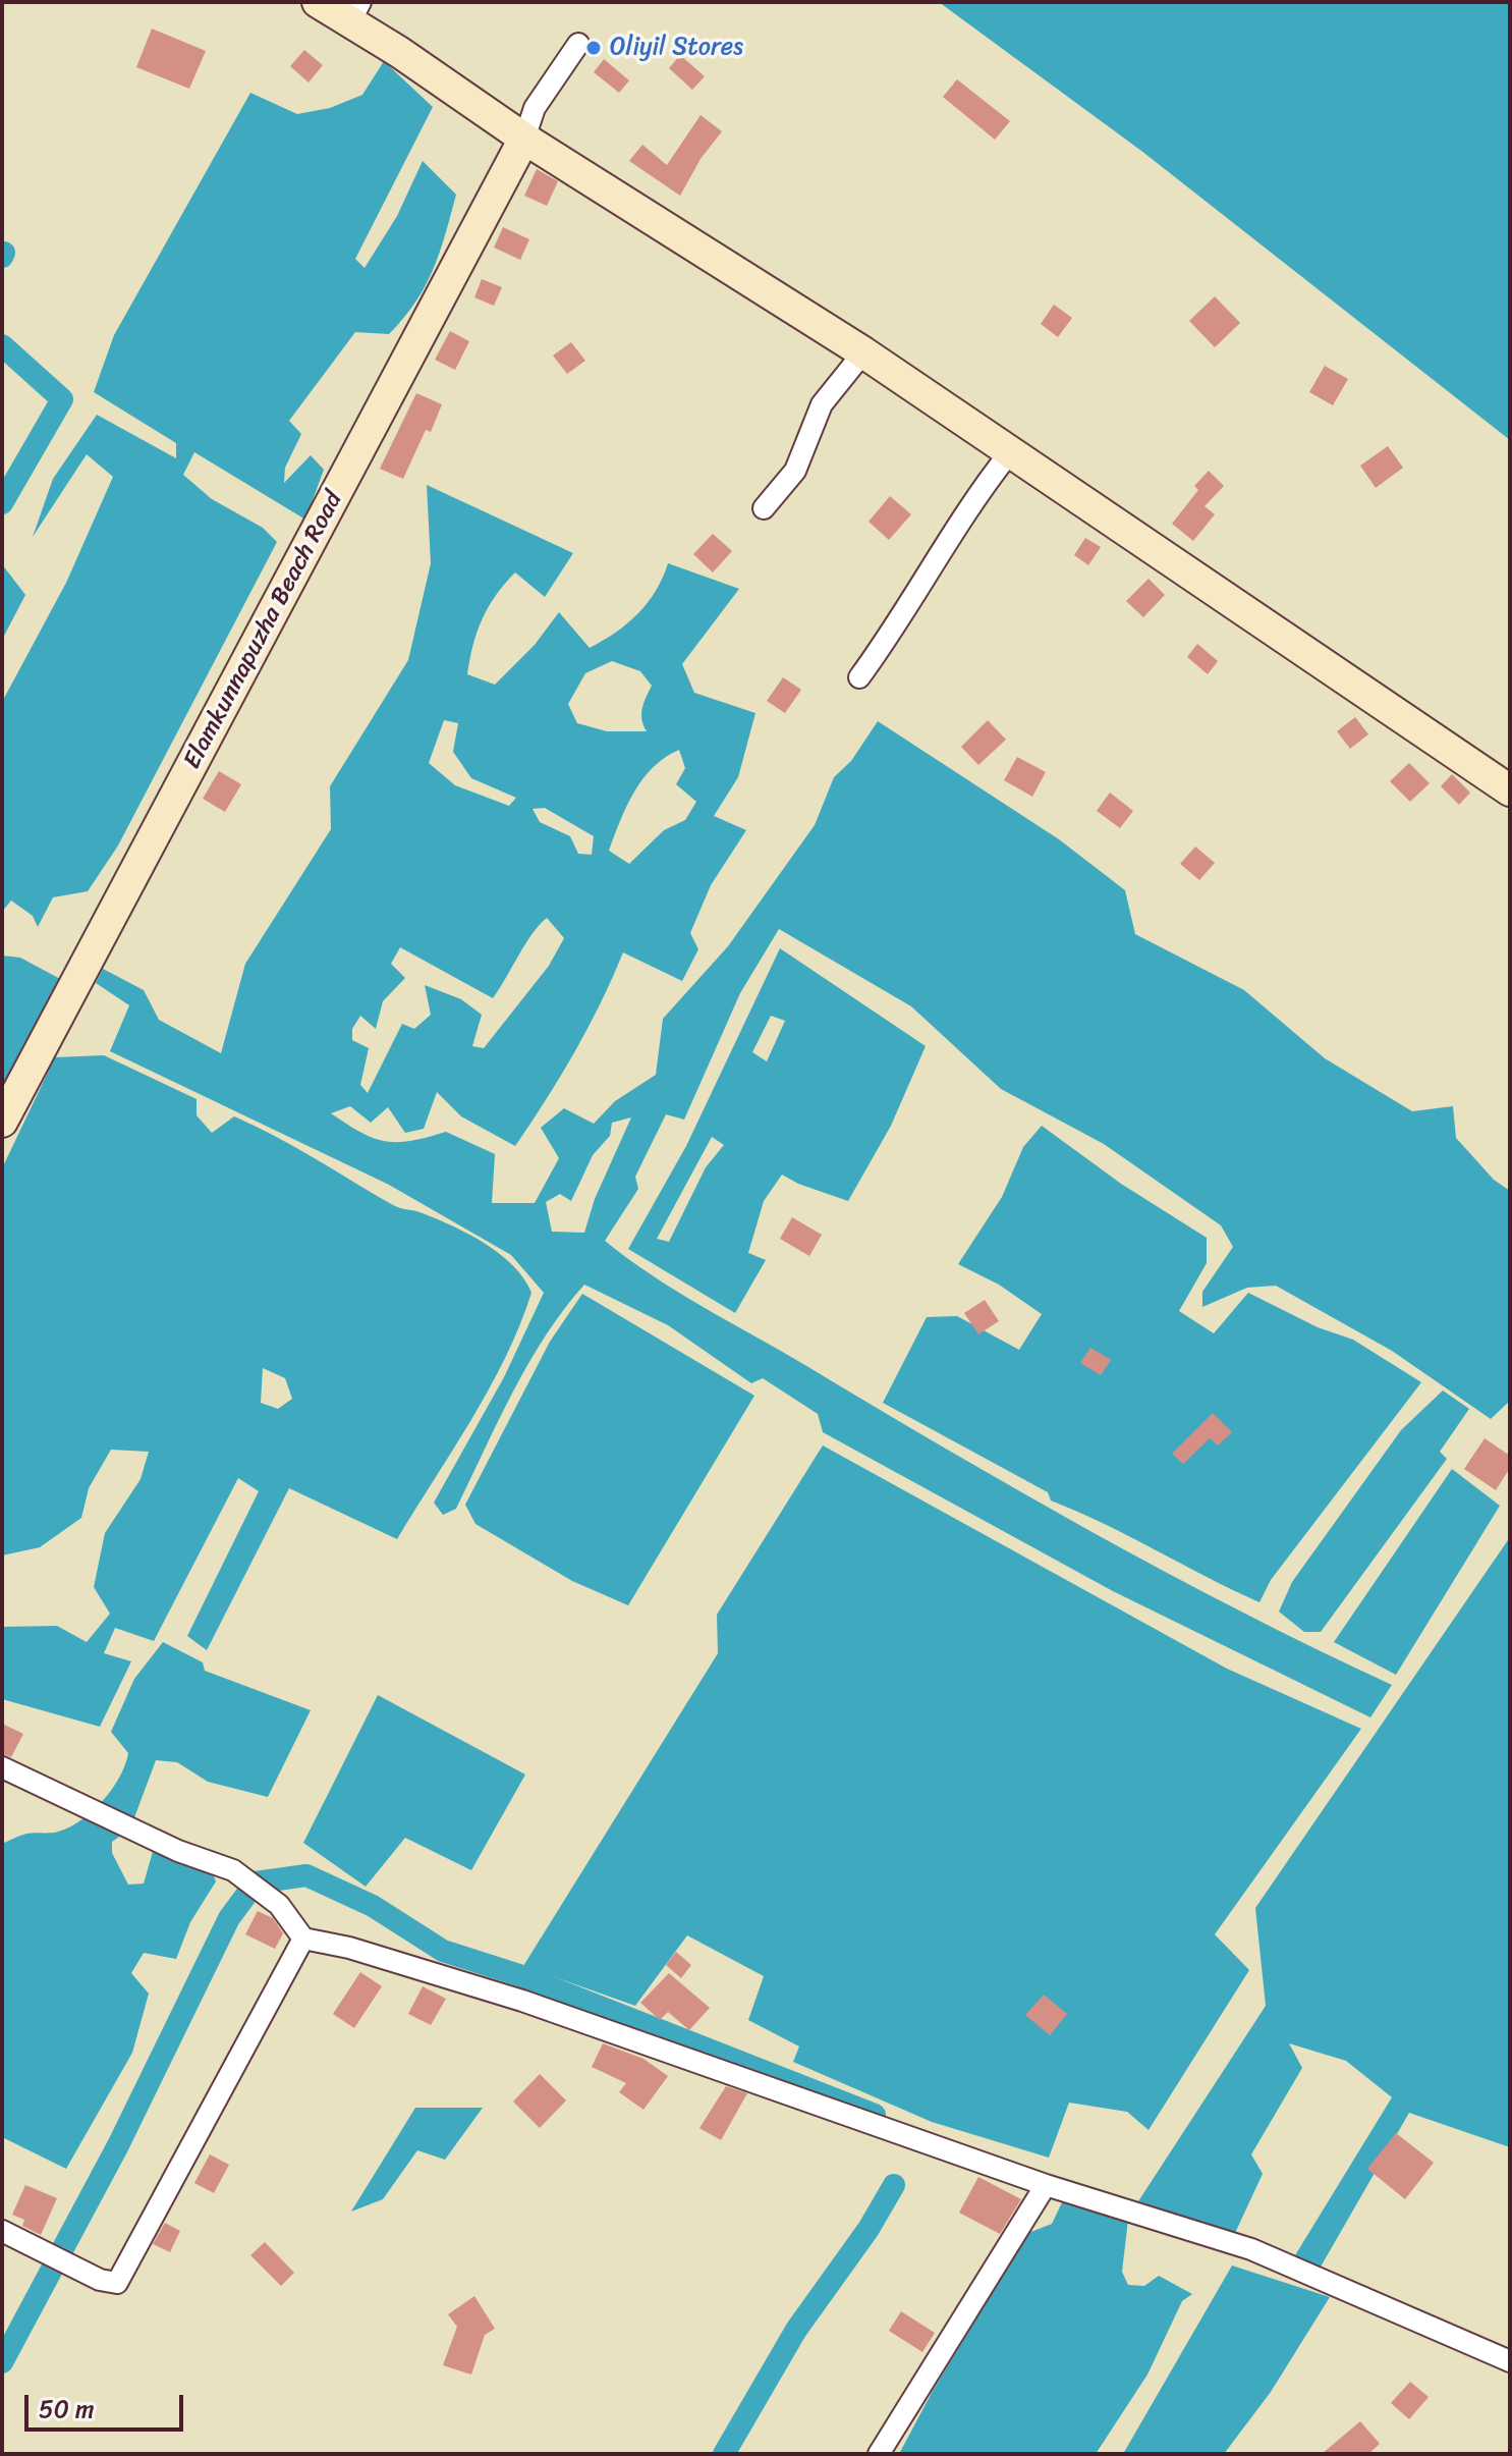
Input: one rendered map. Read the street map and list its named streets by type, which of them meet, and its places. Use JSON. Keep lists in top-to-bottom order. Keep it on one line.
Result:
{"streets":{"main road":["Elamkunnapuzha Beach Road"]},"places":["Oliyil Stores"],"scale_bar":"50 m"}
